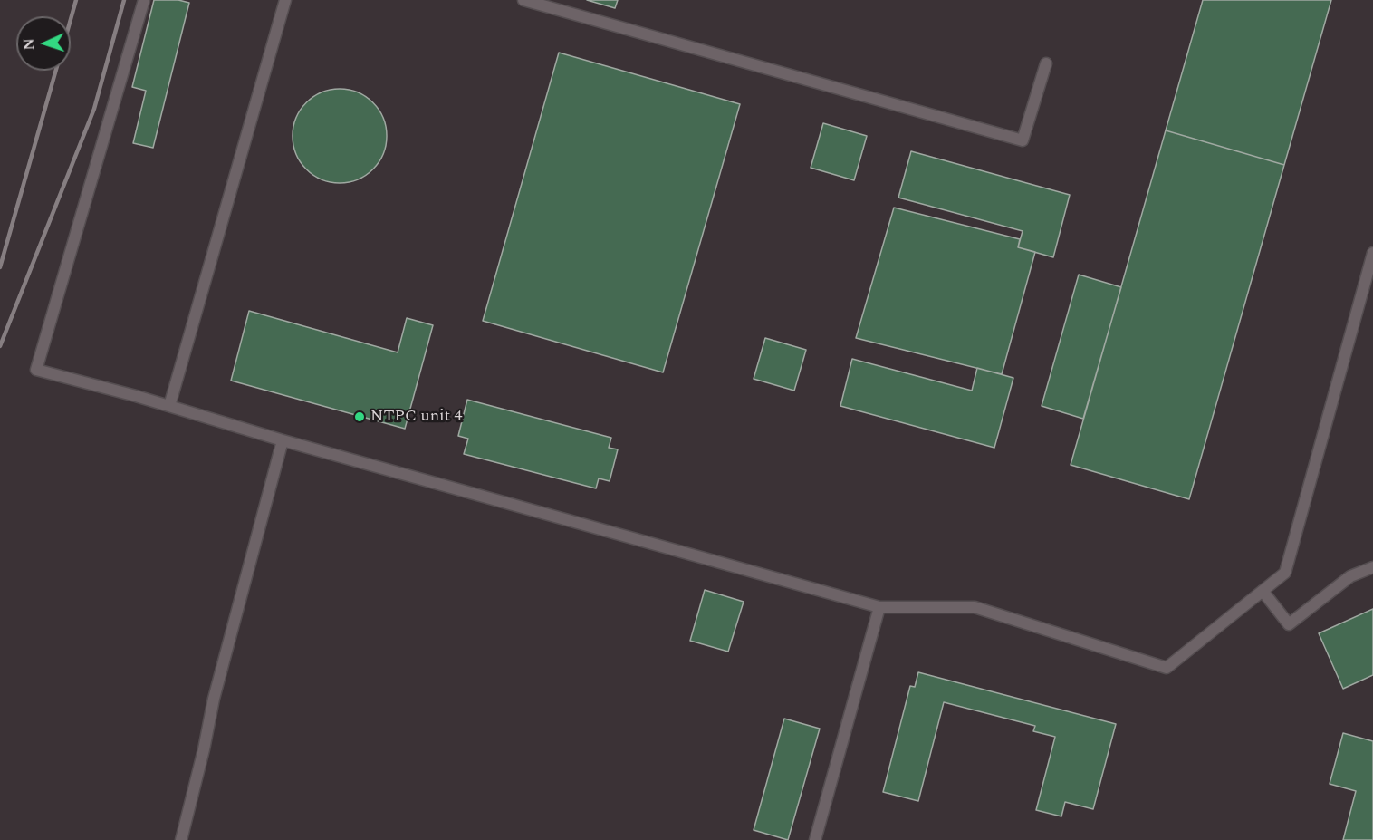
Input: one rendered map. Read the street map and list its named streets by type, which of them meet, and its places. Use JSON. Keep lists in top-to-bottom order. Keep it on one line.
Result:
{"places":["NTPC unit 4"],"north":"left"}
